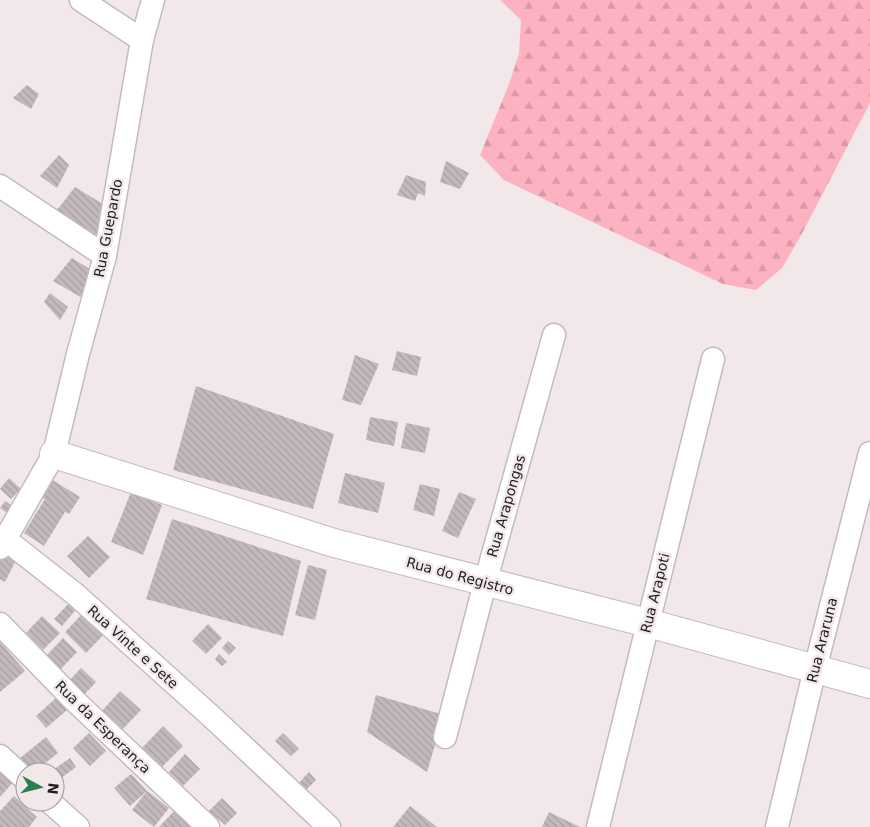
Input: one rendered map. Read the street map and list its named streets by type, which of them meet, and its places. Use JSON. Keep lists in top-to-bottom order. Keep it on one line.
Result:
{"streets":{"street":["Rua Guepardo","Rua Arapongas","Rua do Registro","Rua Arapoti","Rua Araruna","Rua Vinte e Sete","Rua da Esperança"]},"crossings":[["Rua Guepardo","Rua do Registro"],["Rua Guepardo","Rua Vinte e Sete"],["Rua Arapongas","Rua do Registro"],["Rua do Registro","Rua Arapoti"],["Rua do Registro","Rua Araruna"],["Rua do Registro","Rua Vinte e Sete"]],"north":"right"}
